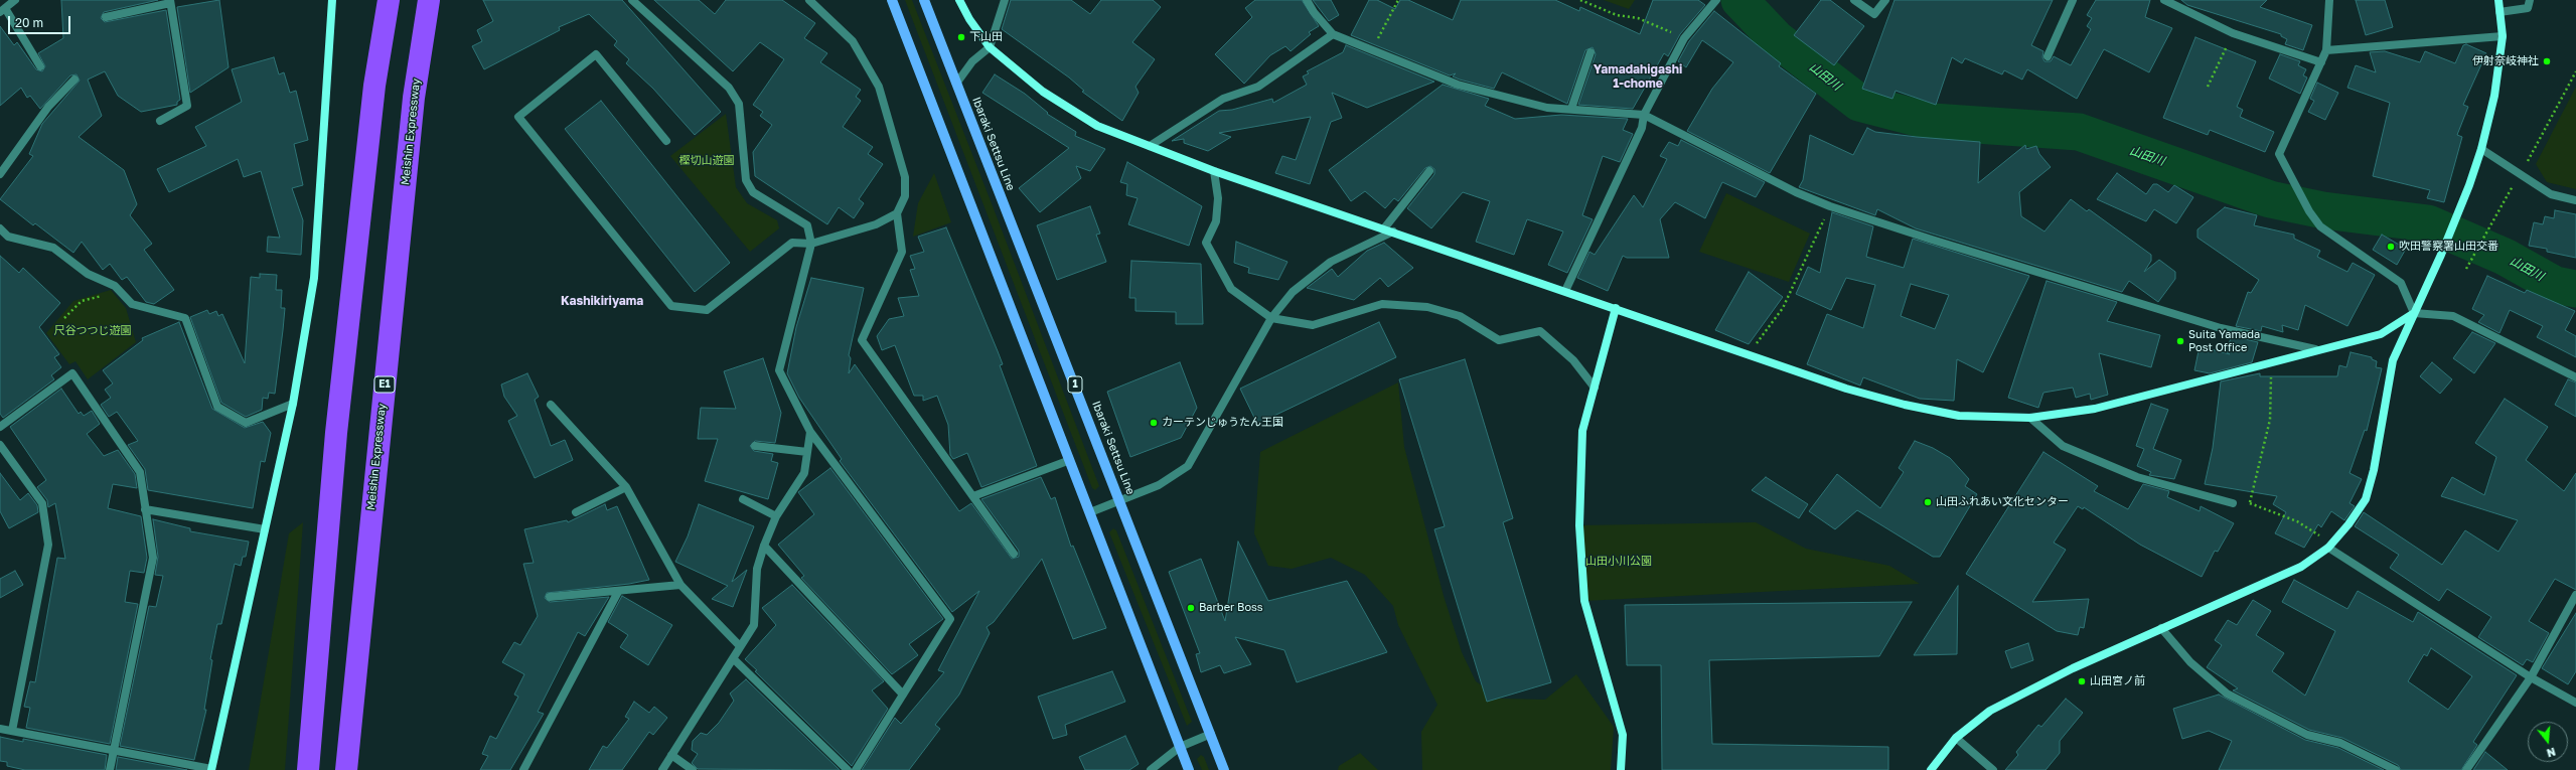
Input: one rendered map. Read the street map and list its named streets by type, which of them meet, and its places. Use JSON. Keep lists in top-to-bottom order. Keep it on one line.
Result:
{"streets":{"highway":["Meishin Expressway","E1"],"main road":["Ibaraki Settsu Line","1"]},"districts":["Yamadahigashi 1-chome","Kashikiriyama"],"water":["山田川"],"parks":["樫切山遊園","尺谷つつじ遊園","山田小川公園"],"places":["下山田","伊射奈岐神社","吹田警察署山田交番","Suita Yamada Post Office","カーテンじゅうたん王国","山田ふれあい文化センター","Barber Boss","山田宮ノ前"],"scale_bar":"20 m","north":"bottom"}
